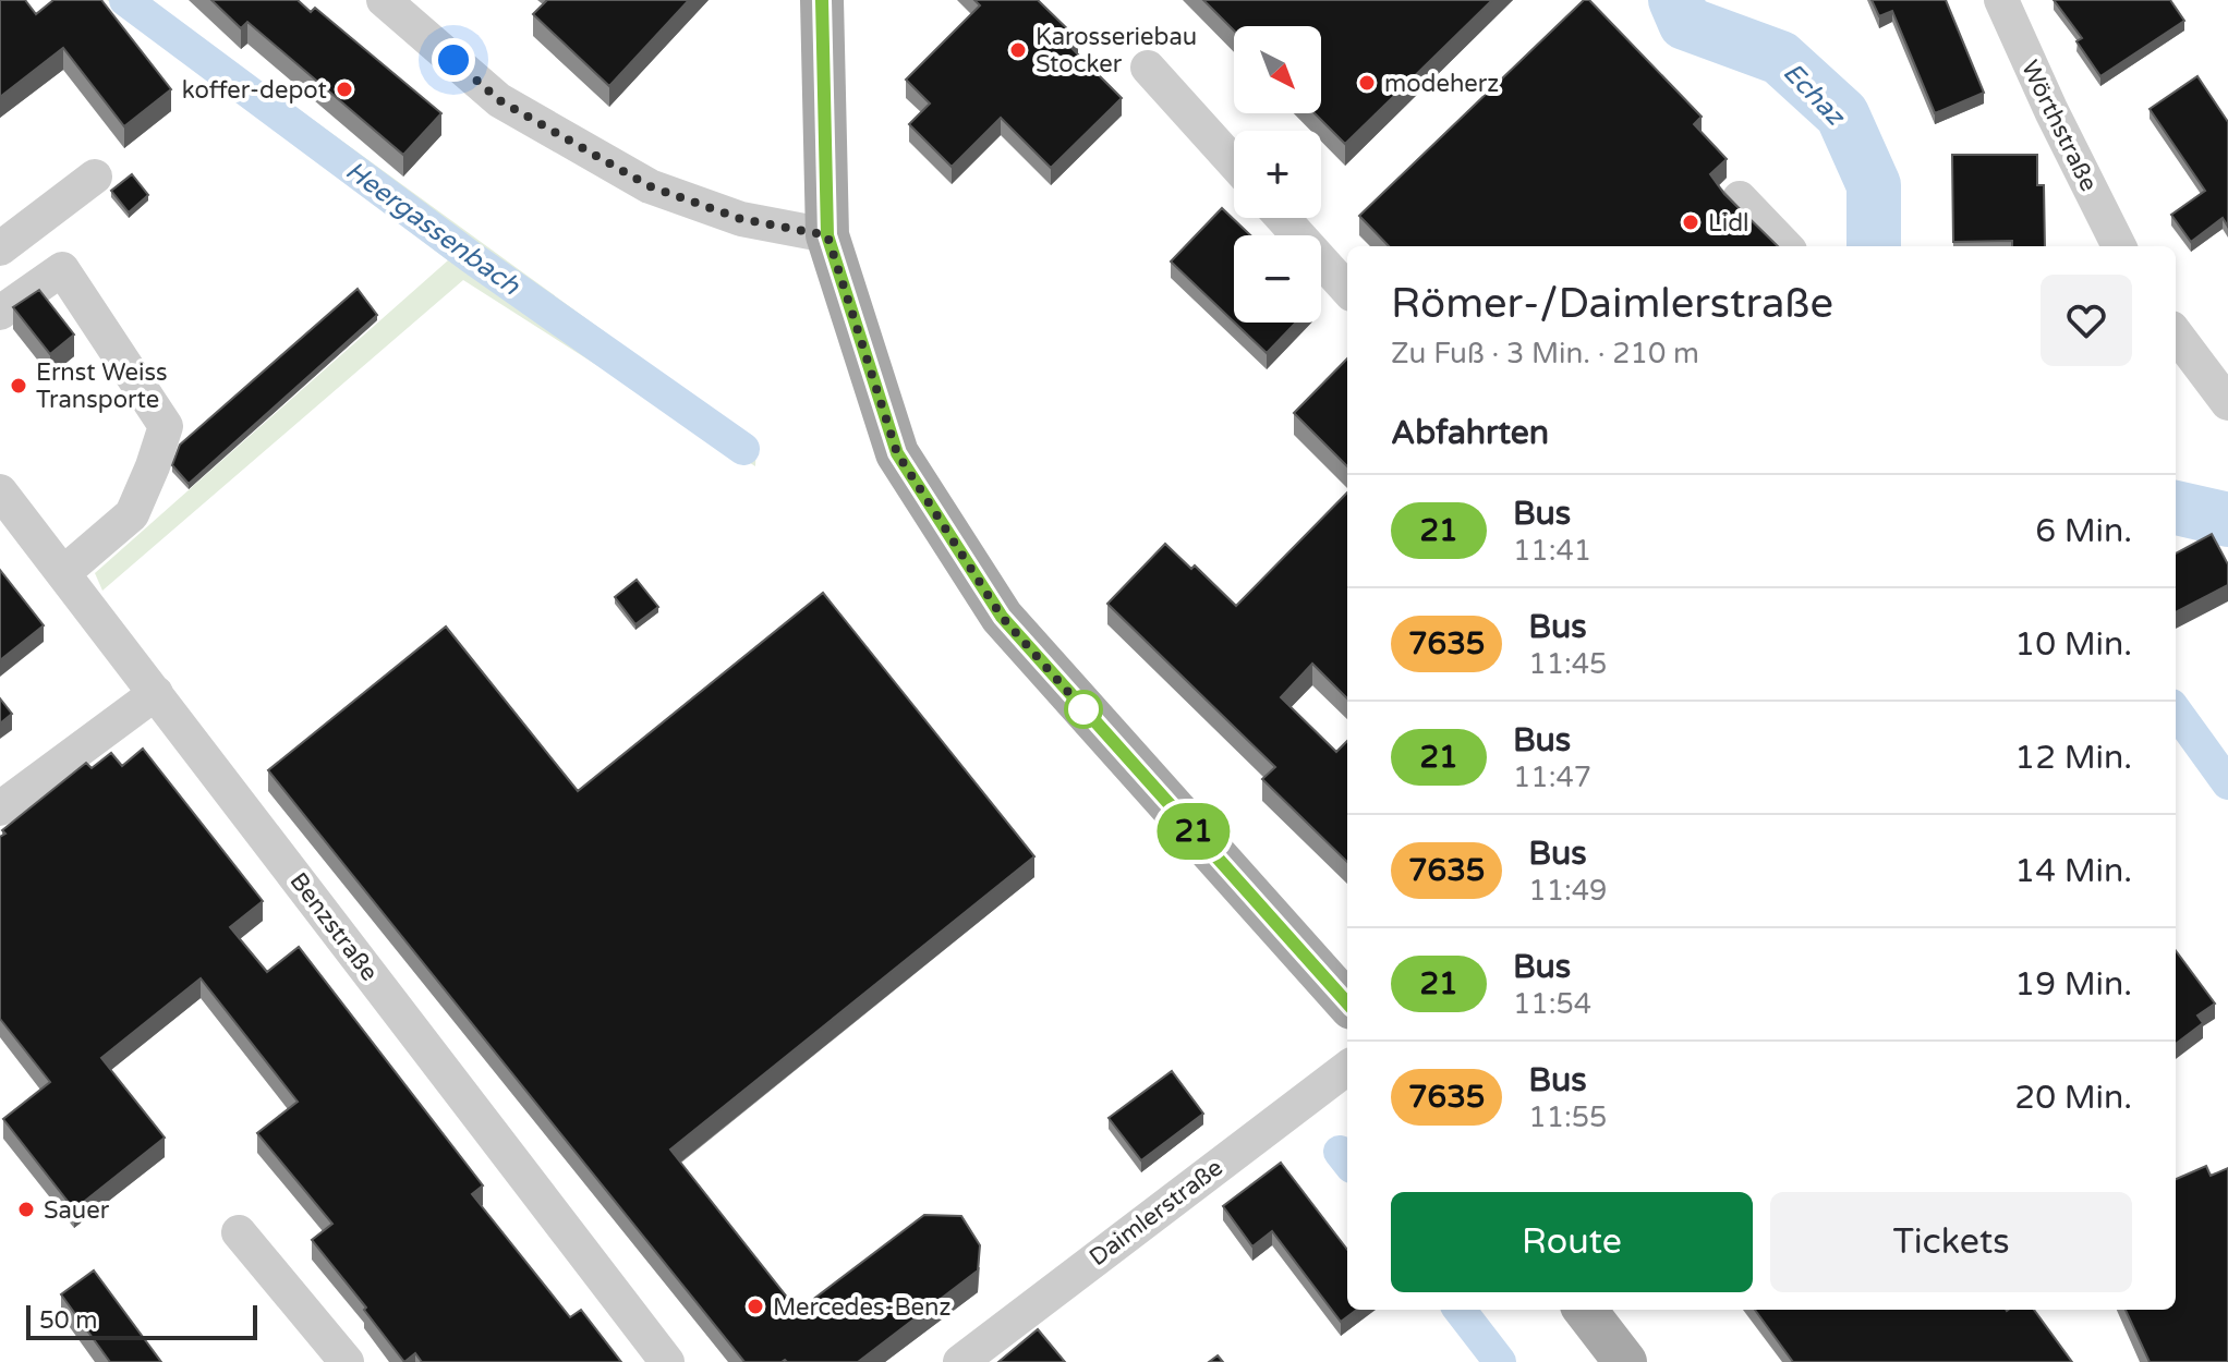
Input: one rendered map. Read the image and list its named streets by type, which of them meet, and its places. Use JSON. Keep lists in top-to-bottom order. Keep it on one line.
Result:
{"streets":{"street":["Wörthstraße","Benzstraße","Daimlerstraße"]},"water":["Echaz","Heergassenbach"],"places":["Karosseriebau Stocker","modeherz","koffer-depot","Lidl","Ernst Weiss Transporte","Sauer","Mercedes-Benz"],"lines":["bus line 21"],"scale_bar":"50 m","north":"bottom right","page":{"on_map":"21","map_buttons":["+","−"],"heading":[["Römer-/Daimlerstraße","Zu Fuß · 3 Min. · 210 m"],"Abfahrten"],"list":[{"mark":"21","name":"Bus","note":"11:41","value":"6 Min."},{"mark":"7635","name":"Bus","note":"11:45","value":"10 Min."},{"mark":"21","name":"Bus","note":"11:47","value":"12 Min."},{"mark":"7635","name":"Bus","note":"11:49","value":"14 Min."},{"mark":"21","name":"Bus","note":"11:54","value":"19 Min."},{"mark":"7635","name":"Bus","note":"11:55","value":"20 Min."}],"buttons":["Route","Tickets"],"scale":"50 m"}}
